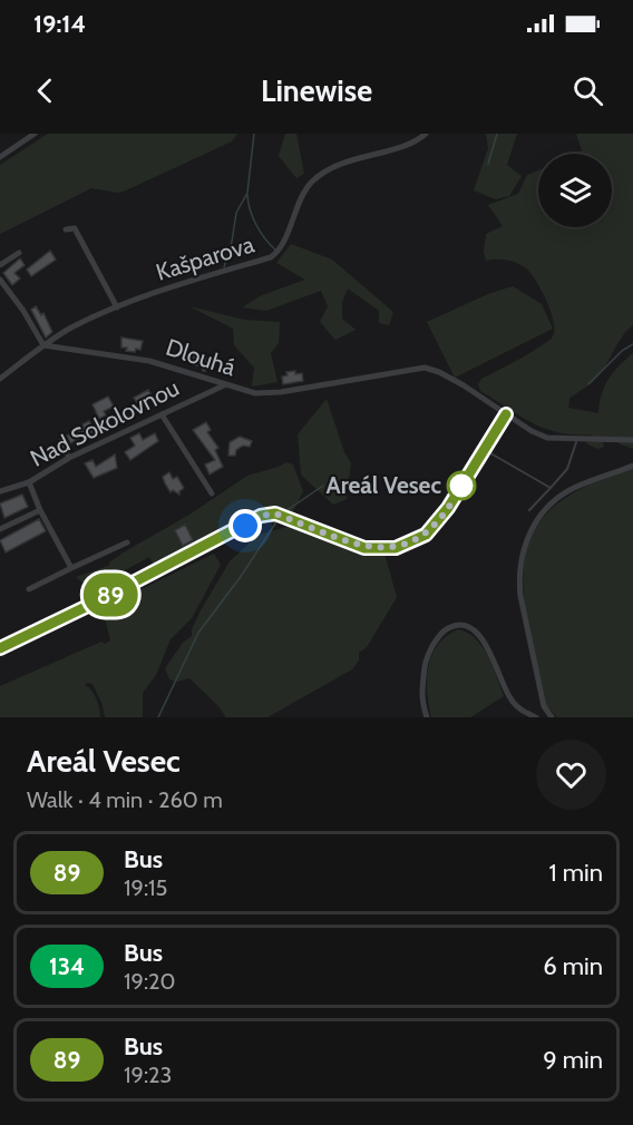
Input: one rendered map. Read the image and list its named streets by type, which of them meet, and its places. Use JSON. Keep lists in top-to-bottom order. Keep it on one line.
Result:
{"streets":{"street":["Kašparova","Dlouhá","Nad Sokolovnou"]},"crossings":[["Kašparova","Dlouhá"],["Dlouhá","Nad Sokolovnou"]],"places":["Areál Vesec"],"lines":["bus line 89"],"page":{"status":"19:14","header":"Linewise","on_map":"89","heading":["Areál Vesec","Walk · 4 min · 260 m"],"list":[{"mark":"89","name":"Bus","note":"19:15","value":"1 min"},{"mark":"134","name":"Bus","note":"19:20","value":"6 min"},{"mark":"89","name":"Bus","note":"19:23","value":"9 min"}]}}
